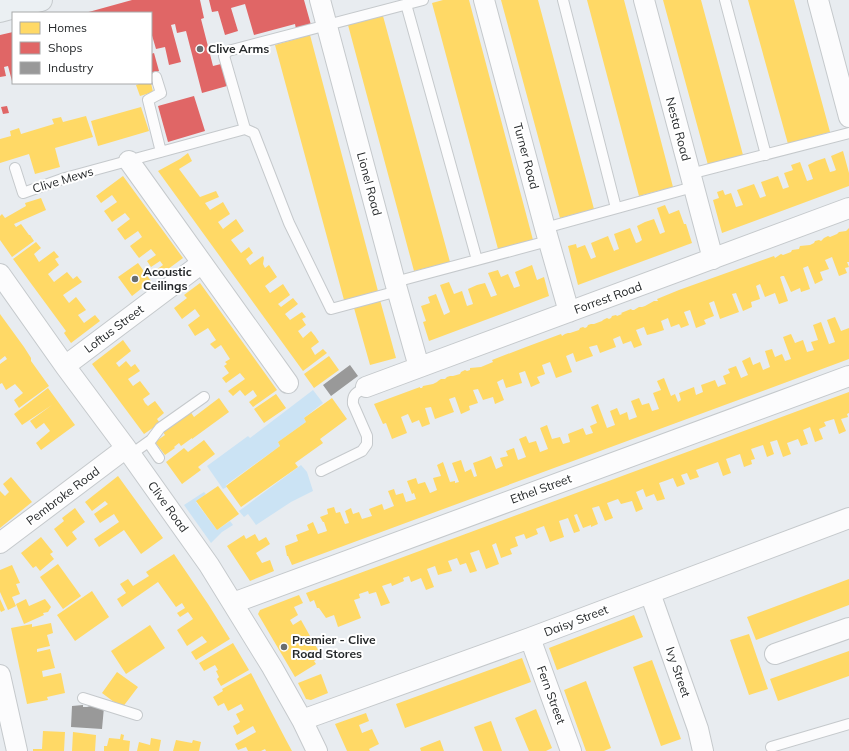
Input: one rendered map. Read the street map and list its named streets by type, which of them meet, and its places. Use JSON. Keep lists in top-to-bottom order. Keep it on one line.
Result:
{"streets":{"street":["Nesta Road","Turner Road","Lionel Road","Forrest Road","Loftus Street","Ethel Street","Pembroke Road","Clive Road","Daisy Street","Ivy Street","Fern Street"],"lane":["Clive Mews"]},"crossings":[["Nesta Road","Forrest Road"],["Turner Road","Forrest Road"],["Lionel Road","Forrest Road"],["Loftus Street","Clive Road"],["Ethel Street","Clive Road"],["Pembroke Road","Clive Road"],["Clive Road","Daisy Street"],["Daisy Street","Ivy Street"],["Daisy Street","Fern Street"]],"places":["Clive Arms","Acoustic Ceilings","Premier - Clive Road Stores"],"legend":["Homes","Shops","Industry"]}
